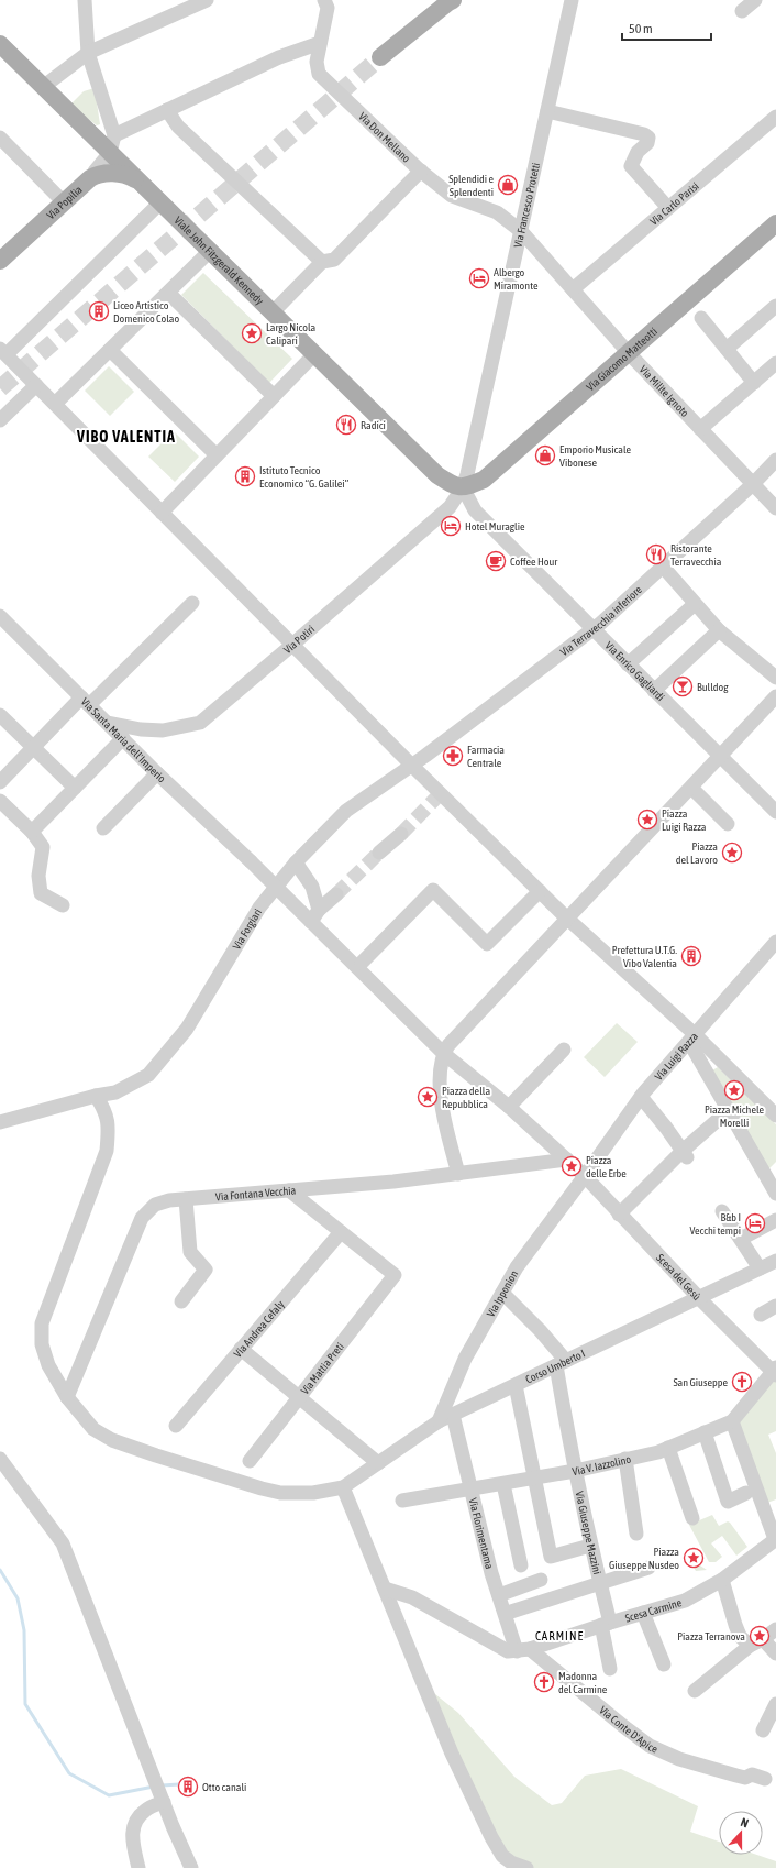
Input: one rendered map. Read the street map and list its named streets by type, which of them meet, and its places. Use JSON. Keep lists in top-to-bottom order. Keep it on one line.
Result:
{"streets":{"main road":["Via Popilia","Viale John Fitzgerald Kennedy","Via Giacomo Matteotti"],"street":["Via Don Mellano","Via Carlo Parisi","Via Francesco Protetti","Via Milite Ignoto","Via Terravecchia inferiore","Via Potiri","Via Enrico Gagliardi","Via Santa Maria dell'Imperio","Via Forgiari","Via Luigi Razza","Via Fontana Vecchia","Scesa del Gesù","Via Ipponion","Via Andrea Cefaly","Corso Umberto I","Via Mattia Preti","Via V. Iazzolino","Via Giuseppe Mazzini","Via Florimentama","Scesa Carmine","Via Conte D'Apice"]},"crossings":[["Via Don Mellano","Via Francesco Protetti"],["Via Don Mellano","Via Milite Ignoto"],["Via Popilia","Viale John Fitzgerald Kennedy"],["Via Carlo Parisi","Via Milite Ignoto"],["Via Francesco Protetti","Viale John Fitzgerald Kennedy"],["Via Francesco Protetti","Via Giacomo Matteotti"],["Via Francesco Protetti","Via Milite Ignoto"],["Via Francesco Protetti","Via Potiri"],["Via Francesco Protetti","Via Enrico Gagliardi"],["Viale John Fitzgerald Kennedy","Via Giacomo Matteotti"],["Viale John Fitzgerald Kennedy","Via Potiri"],["Viale John Fitzgerald Kennedy","Via Enrico Gagliardi"],["Via Giacomo Matteotti","Via Milite Ignoto"],["Via Giacomo Matteotti","Via Potiri"],["Via Giacomo Matteotti","Via Enrico Gagliardi"],["Via Milite Ignoto","Via Terravecchia inferiore"],["Via Terravecchia inferiore","Via Enrico Gagliardi"],["Via Terravecchia inferiore","Via Forgiari"],["Via Potiri","Via Enrico Gagliardi"],["Via Potiri","Via Santa Maria dell'Imperio"],["Via Santa Maria dell'Imperio","Scesa del Gesù"],["Via Luigi Razza","Scesa del Gesù"],["Via Luigi Razza","Via Ipponion"],["Via Fontana Vecchia","Scesa del Gesù"],["Scesa del Gesù","Via Ipponion"],["Scesa del Gesù","Corso Umberto I"],["Scesa del Gesù","Via V. Iazzolino"],["Via Ipponion","Corso Umberto I"],["Via Andrea Cefaly","Via Mattia Preti"],["Corso Umberto I","Via Giuseppe Mazzini"],["Corso Umberto I","Via Florimentama"],["Via V. Iazzolino","Via Giuseppe Mazzini"],["Via V. Iazzolino","Via Florimentama"],["Via Giuseppe Mazzini","Scesa Carmine"],["Via Florimentama","Scesa Carmine"],["Via Florimentama","Via Conte D'Apice"],["Scesa Carmine","Via Conte D'Apice"]],"districts":["VIBO VALENTIA","CARMINE"],"places":{"shop":["Splendidi e Splendenti","Emporio Musicale Vibonese"],"hotel":["Albergo Miramonte","Hotel Muraglie","B&b I Vecchi tempi"],"building":["Liceo Artistico Domenico Colao","Istituto Tecnico Economico “G. Galilei”","Prefettura U.T.G. Vibo Valentia","Otto canali"],"place":["Largo Nicola Calipari","Piazza Luigi Razza","Piazza del Lavoro","Piazza Michele Morelli","Piazza della Repubblica","Piazza delle Erbe","Piazza Giuseppe Nusdeo","Piazza Terranova"],"restaurant":["Radici","Ristorante Terravecchia"],"cafe":["Coffee Hour"],"bar":["Bulldog"],"pharmacy":["Farmacia Centrale"],"church":["San Giuseppe","Madonna del Carmine"]},"scale_bar":"50 m","north":"top"}
